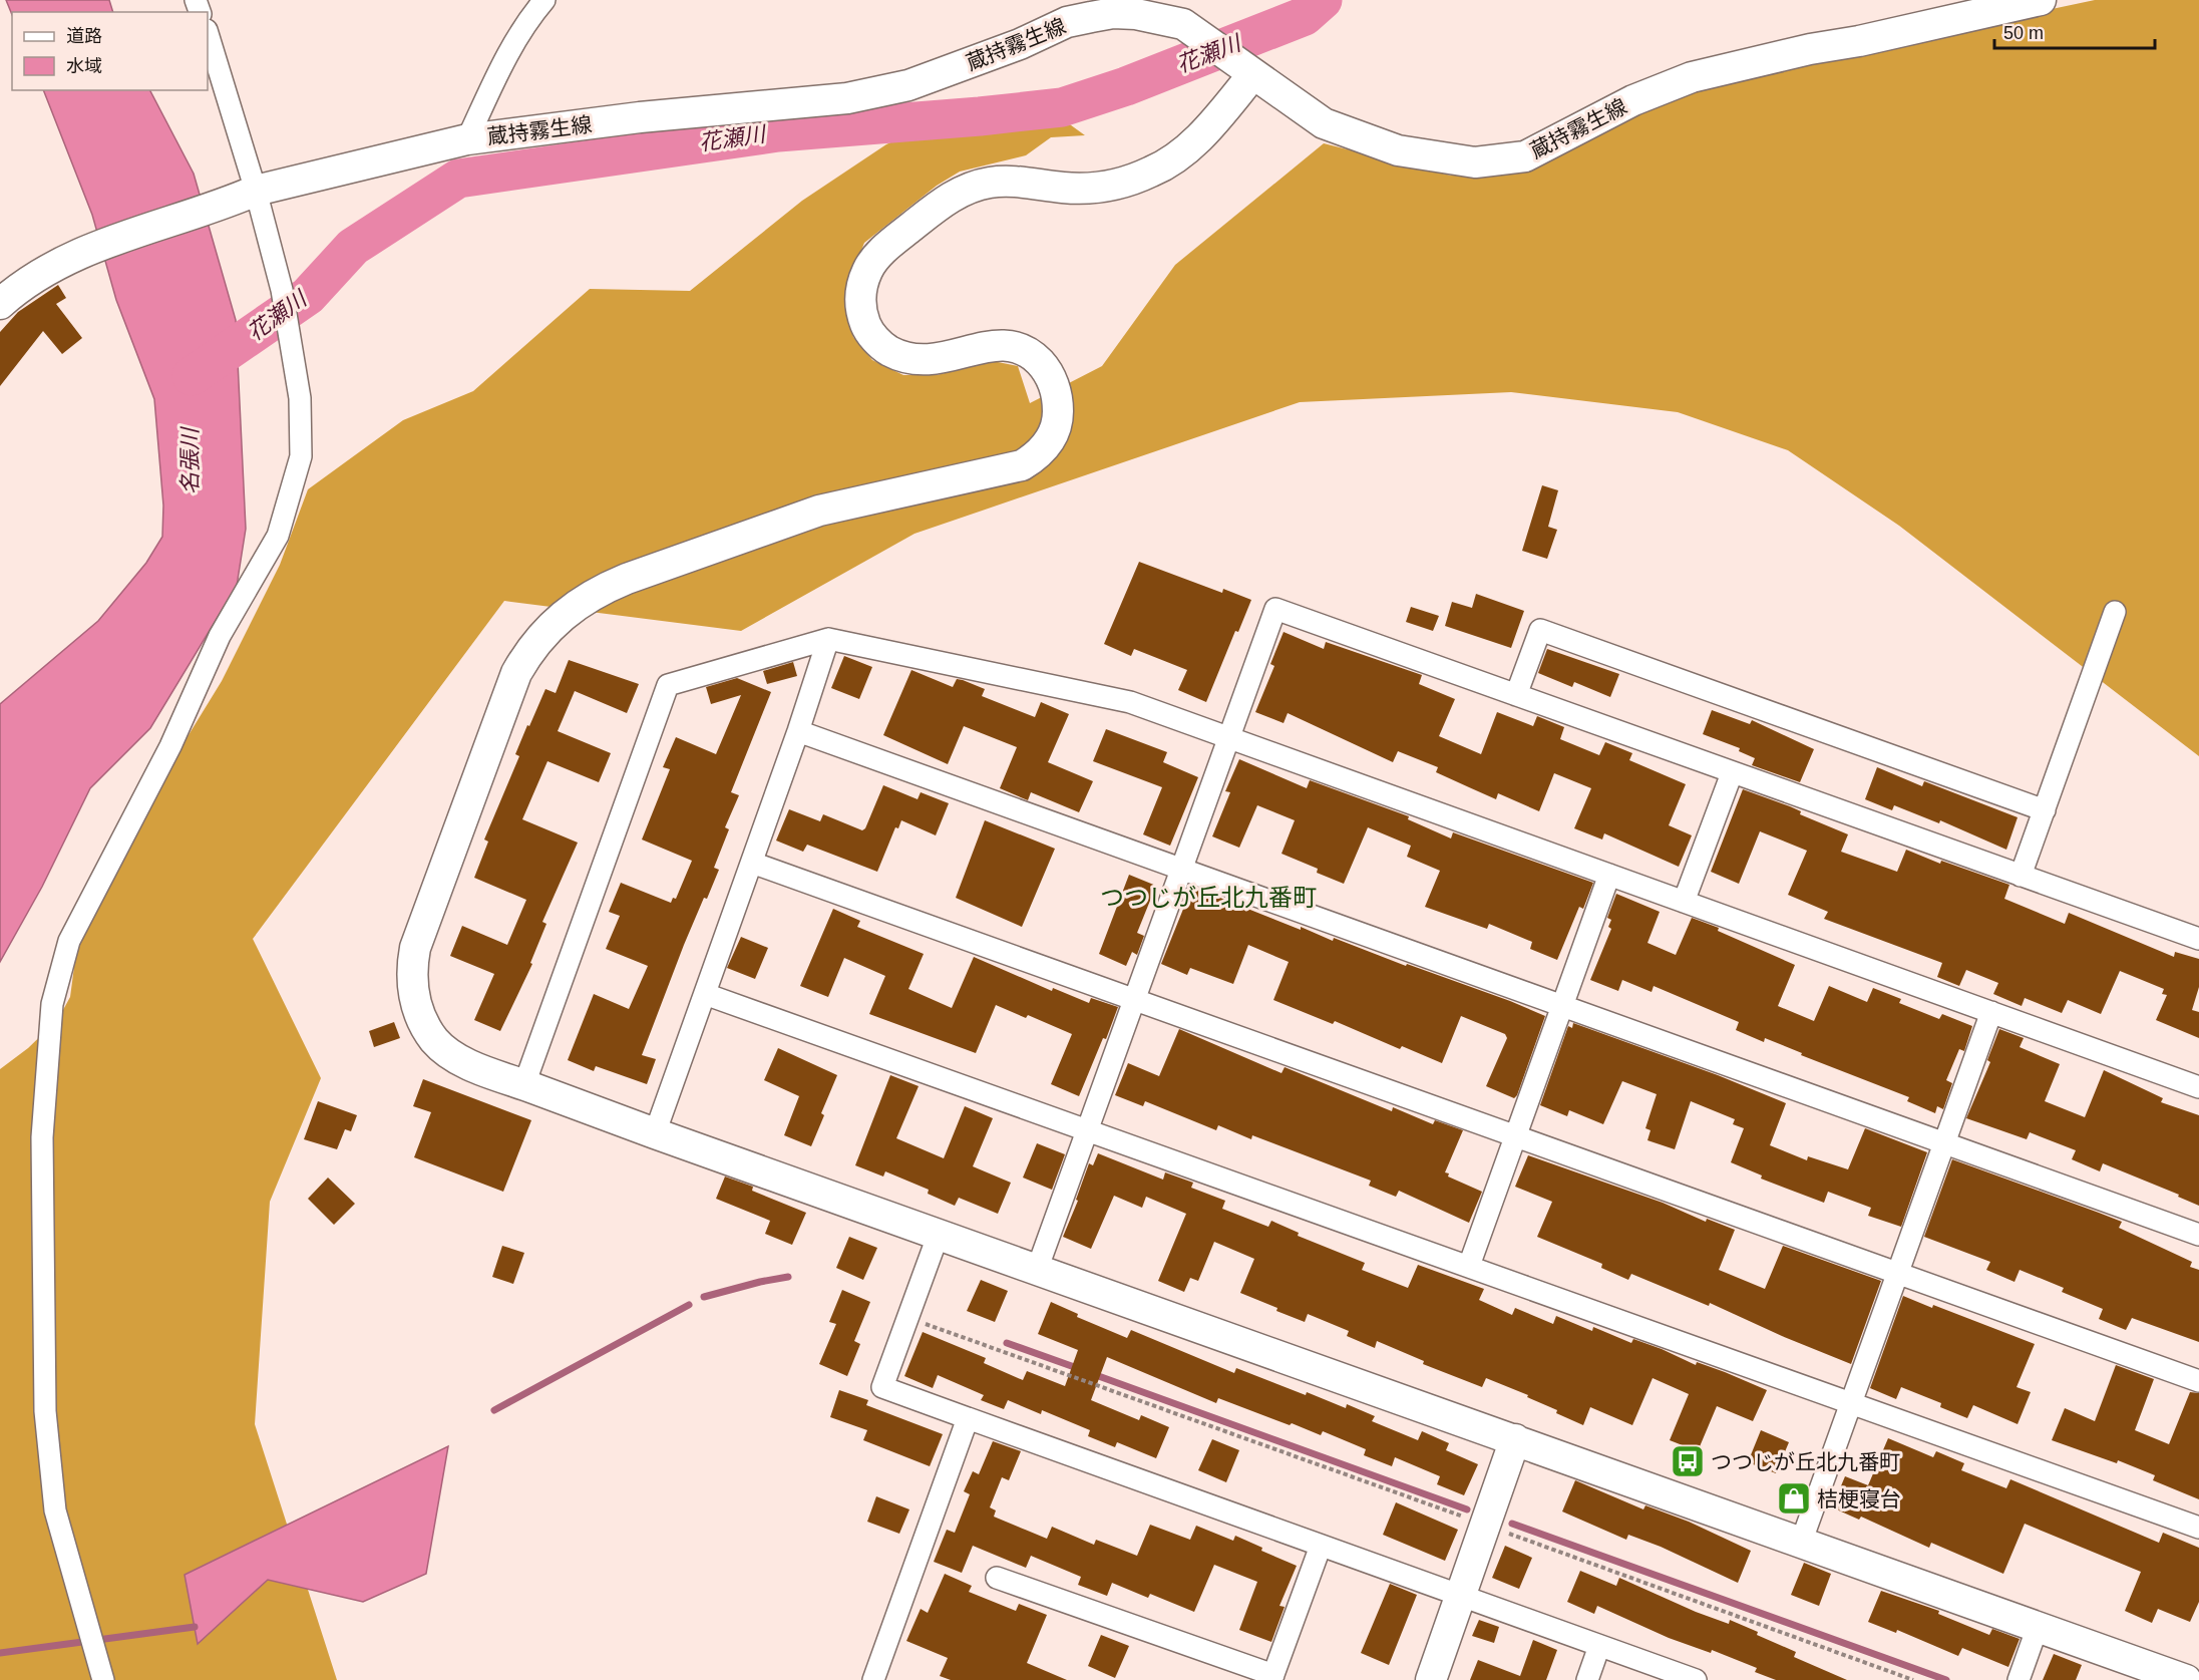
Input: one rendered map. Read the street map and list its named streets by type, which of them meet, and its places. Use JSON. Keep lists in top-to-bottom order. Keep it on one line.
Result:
{"streets":{"street":["蔵持霧生線"]},"districts":["つつじが丘北九番町"],"water":["花瀬川","名張川"],"places":{"bus stop":["つつじが丘北九番町"],"shop":["桔梗寝台"]},"legend":["道路","水域"],"scale_bar":"50 m"}
